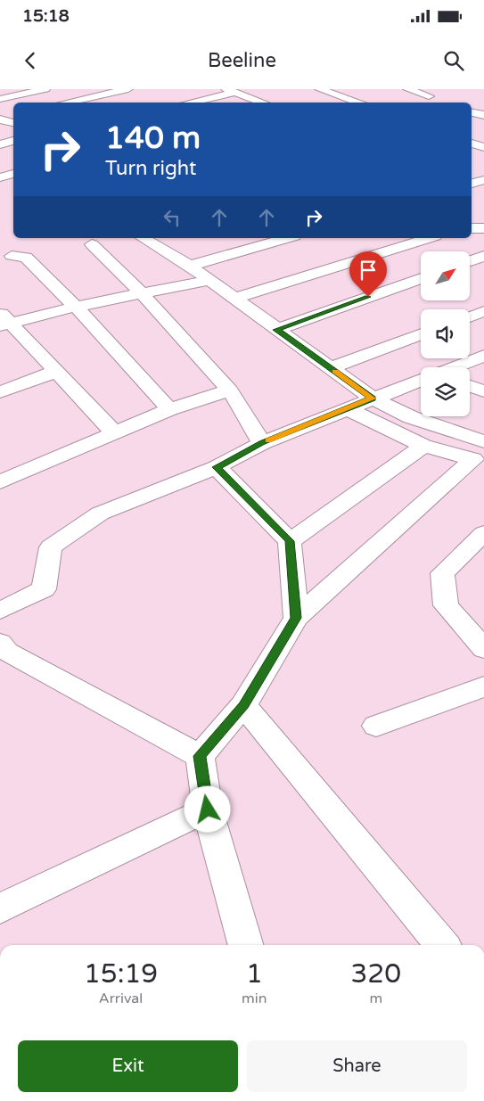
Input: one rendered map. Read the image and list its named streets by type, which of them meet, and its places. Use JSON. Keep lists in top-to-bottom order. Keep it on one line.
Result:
{"north":"top right","page":{"status":"15:18","header":"Beeline","turn":["140 m","Turn right"],"eta":["15:19","Arrival","1","min","320","m"],"buttons":["Exit","Share"]}}
